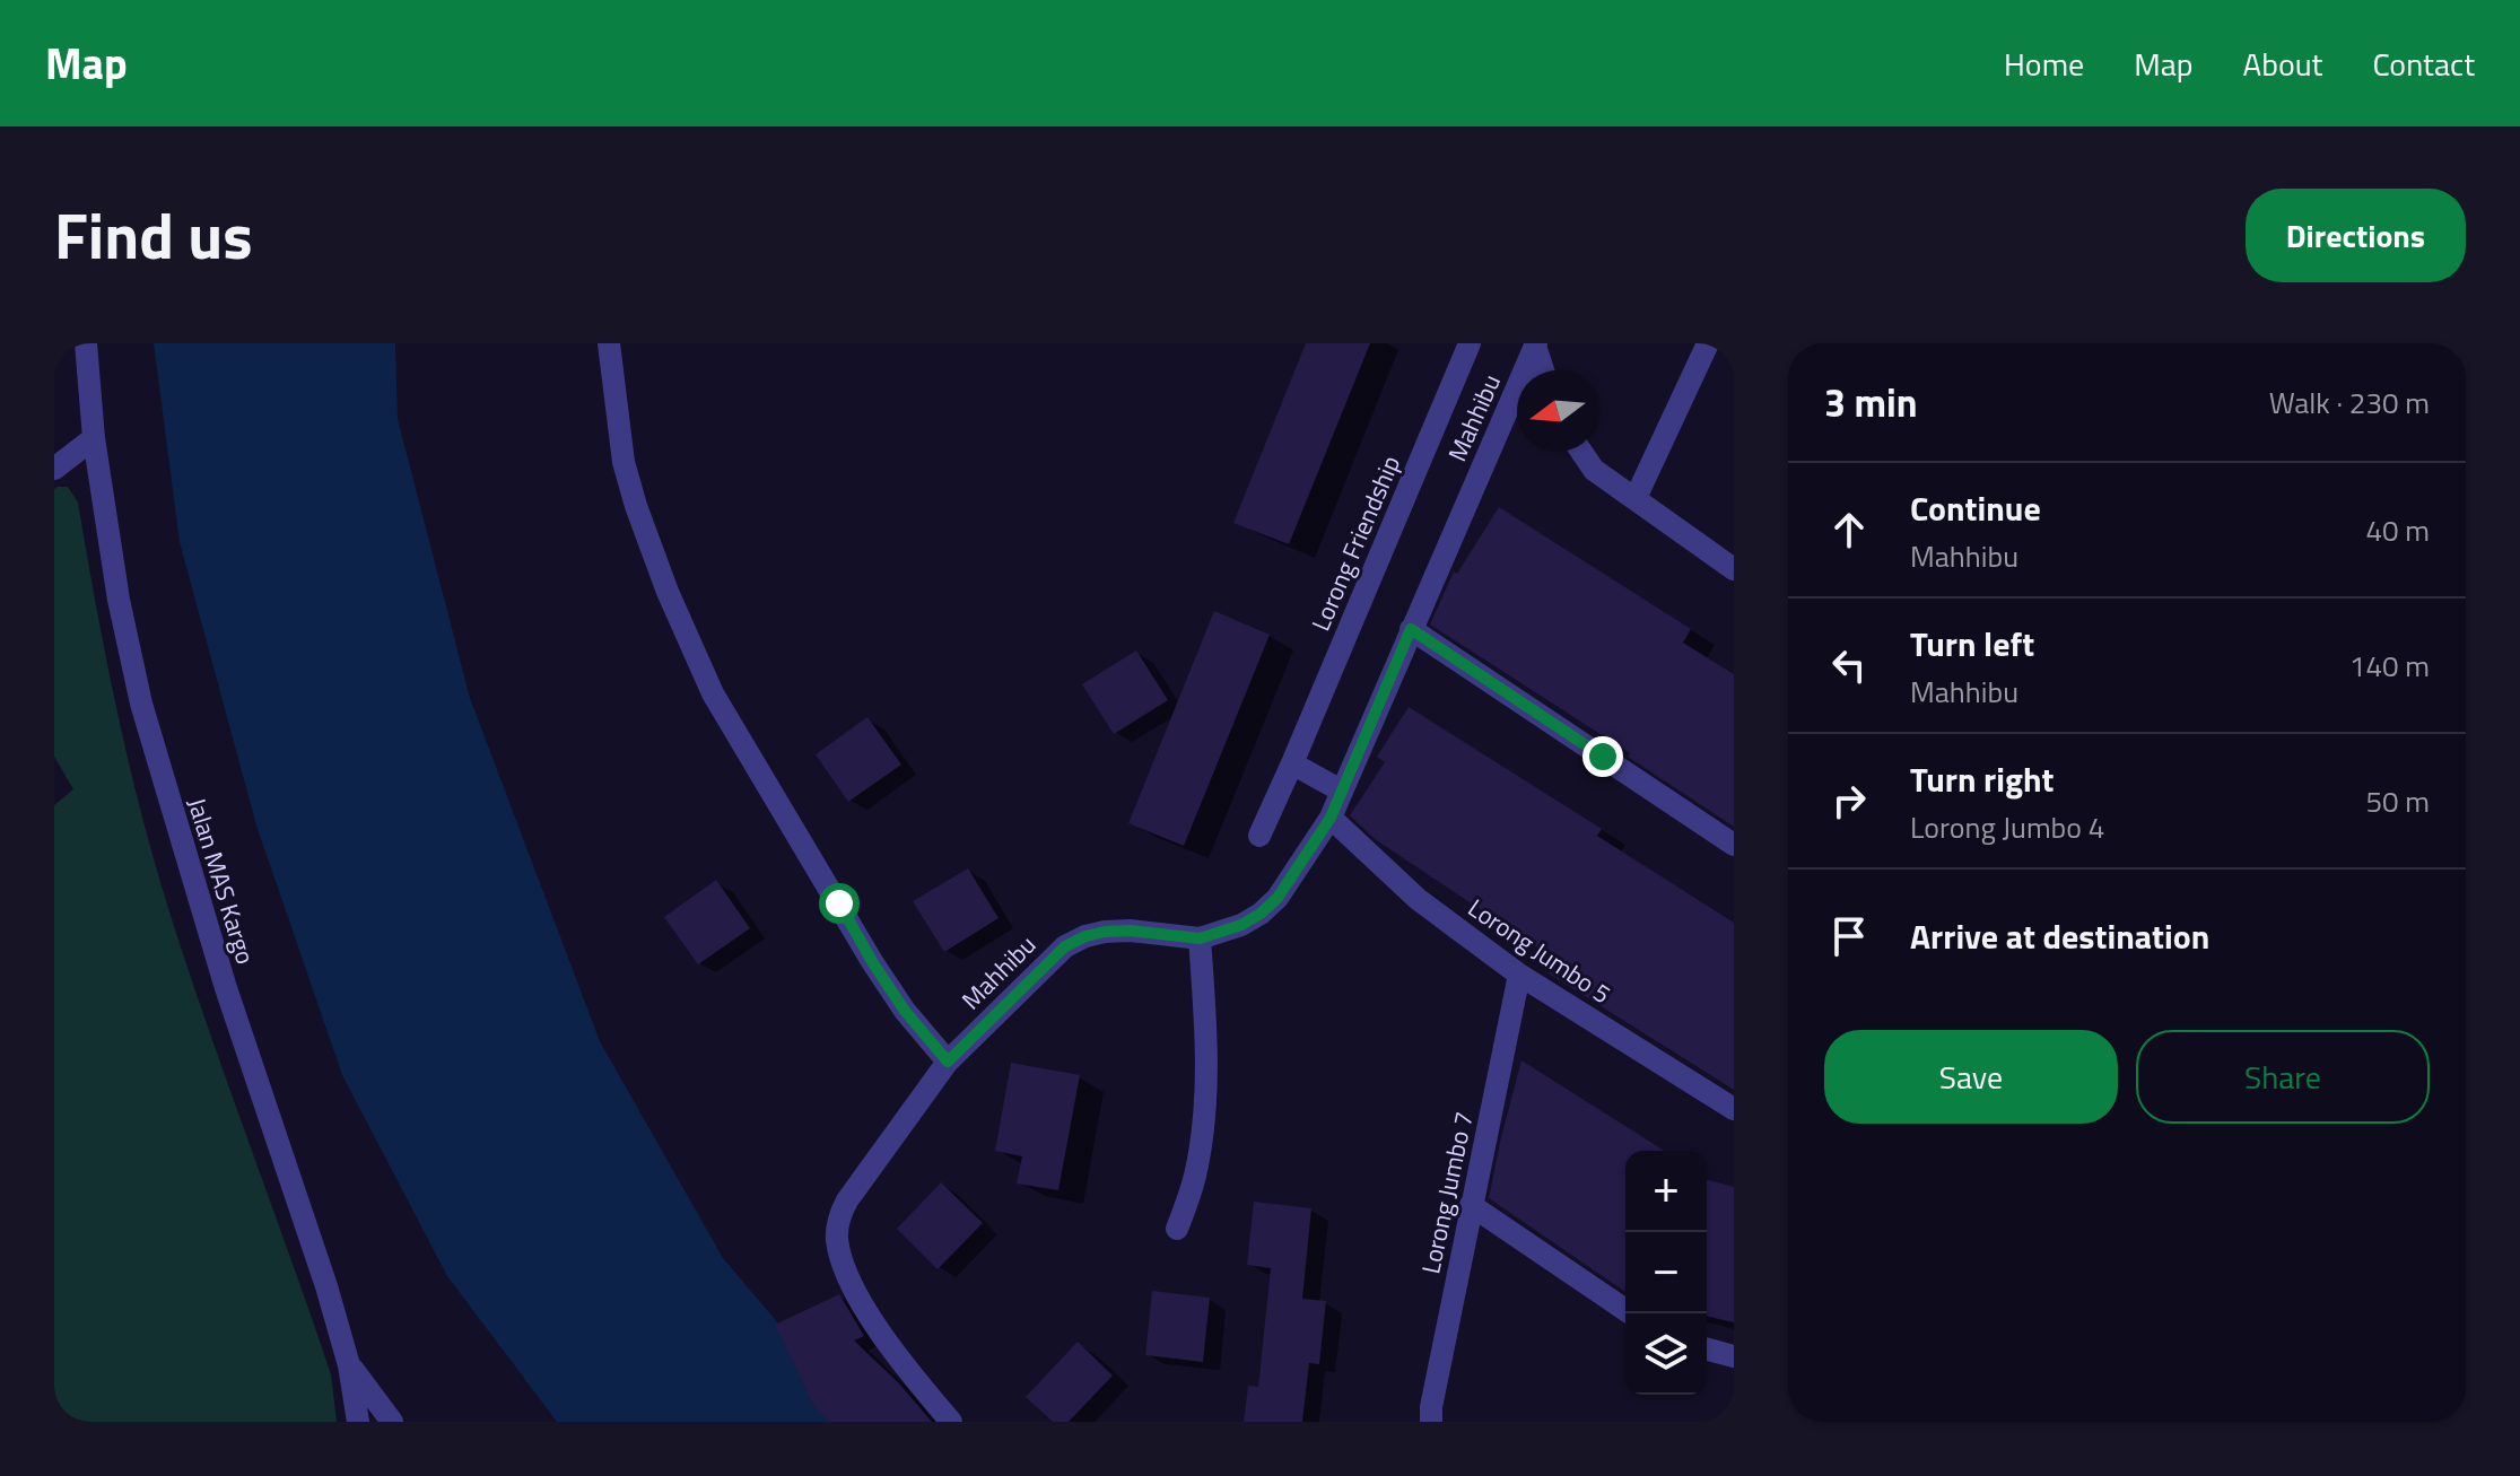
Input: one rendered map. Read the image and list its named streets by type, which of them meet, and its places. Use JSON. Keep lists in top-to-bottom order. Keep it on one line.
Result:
{"streets":{"street":["Mahhibu","Lorong Friendship","Jalan MAS Kargo","Lorong Jumbo 5","Lorong Jumbo 7"]},"crossings":[["Mahhibu","Lorong Jumbo 5"],["Lorong Jumbo 5","Lorong Jumbo 7"]],"north":"left","page":{"header":"Map","nav":["Home","Map","About","Contact"],"title":"Find us","buttons":["Directions",["Save","Share"]],"heading":["3 min","Walk · 230 m"],"list":[["Continue","Mahhibu","40 m"],["Turn left","Mahhibu","140 m"],["Turn right","Lorong Jumbo 4","50 m"],"Arrive at destination"],"map_buttons":["+","−"]}}
